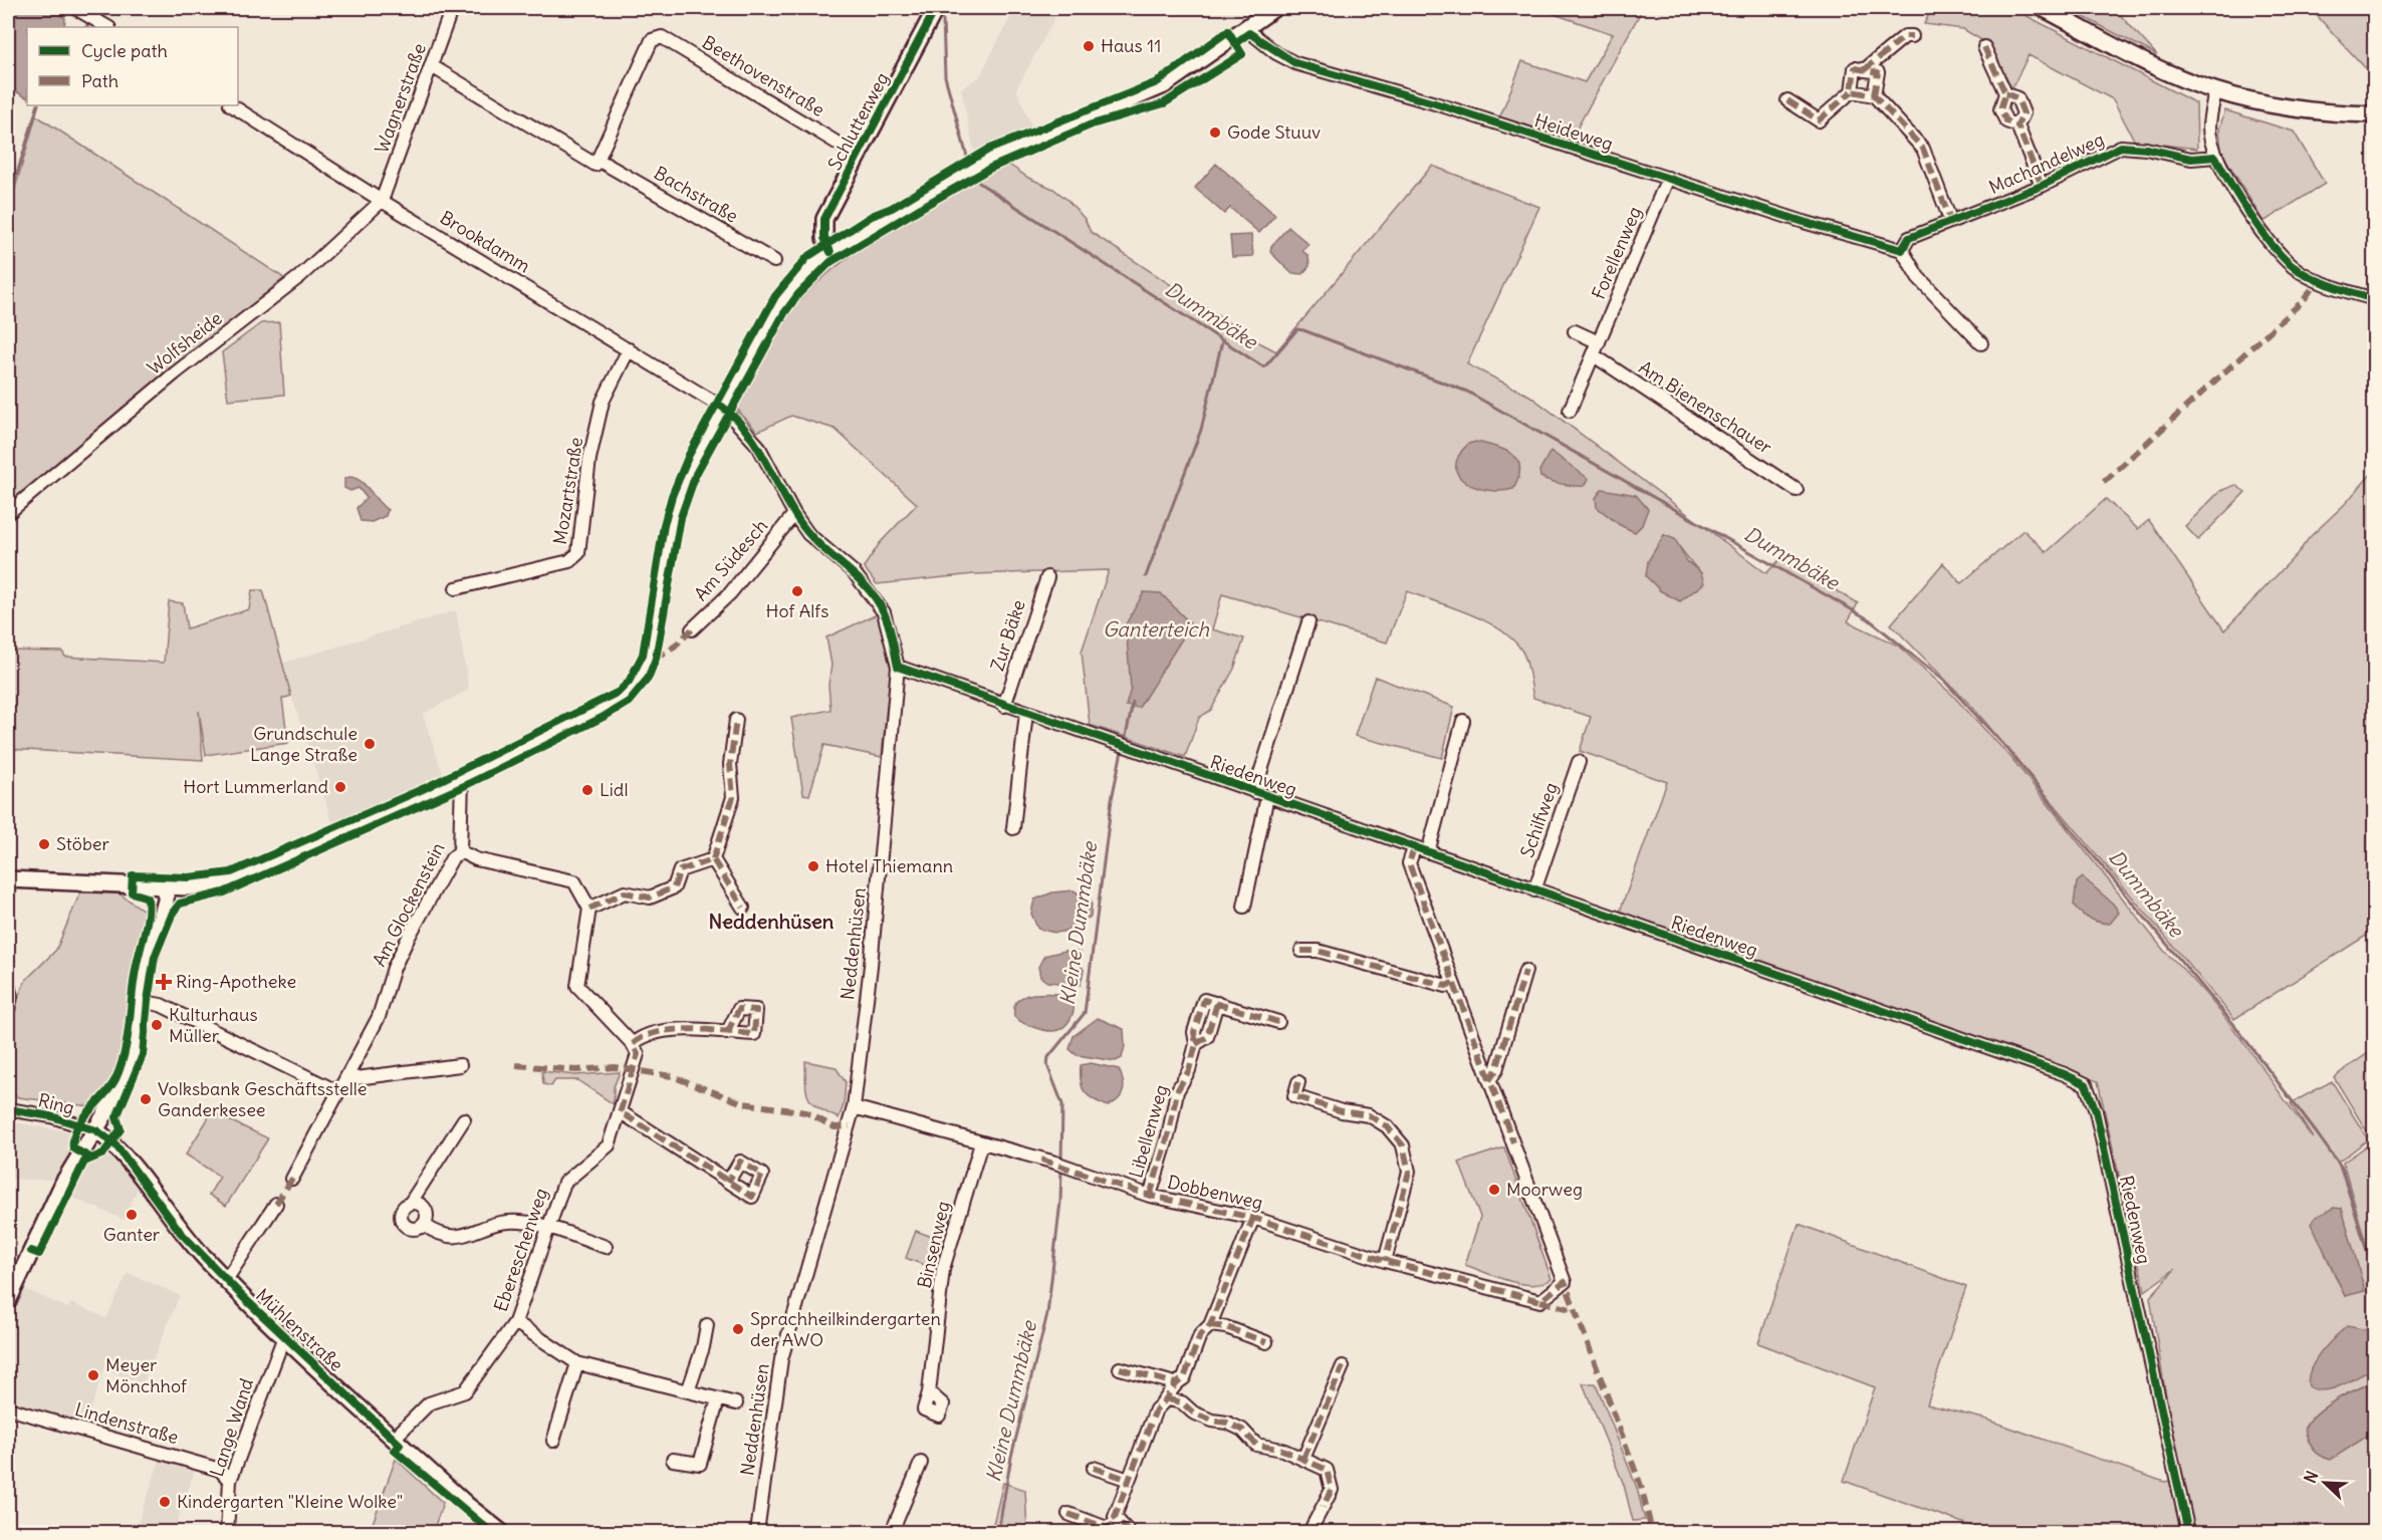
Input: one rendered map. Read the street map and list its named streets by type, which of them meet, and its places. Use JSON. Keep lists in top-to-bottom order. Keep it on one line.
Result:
{"streets":{"street":["Beethovenstraße","Wagnerstraße","Schlutterweg","Heideweg","Machandelweg","Bachstraße","Brookdamm","Forellenweg","Wolfsheide","Am Bienenschauer","Mozartstraße","Am Südesch","Zur Bäke","Riedenweg","Schilfweg","Am Glockenstein","Neddenhüsen","Ring","Libellenweg","Dobbenweg","Binsenweg","Ebereschenweg","Mühlenstraße","Lindenstraße","Lange Wand"]},"crossings":[["Beethovenstraße","Schlutterweg"],["Beethovenstraße","Bachstraße"],["Wagnerstraße","Brookdamm"],["Wagnerstraße","Wolfsheide"],["Heideweg","Machandelweg"],["Heideweg","Forellenweg"],["Brookdamm","Wolfsheide"],["Brookdamm","Mozartstraße"],["Brookdamm","Neddenhüsen"],["Forellenweg","Am Bienenschauer"],["Am Südesch","Neddenhüsen"],["Zur Bäke","Riedenweg"],["Riedenweg","Schilfweg"],["Riedenweg","Neddenhüsen"],["Neddenhüsen","Dobbenweg"],["Ring","Mühlenstraße"],["Libellenweg","Dobbenweg"],["Dobbenweg","Binsenweg"],["Ebereschenweg","Mühlenstraße"],["Mühlenstraße","Lange Wand"],["Lindenstraße","Lange Wand"]],"districts":["Neddenhüsen"],"water":["Dummbäke","Ganterteich","Kleine Dummbäke"],"places":{"other":["Haus 11","Gode Stuuv","Hof Alfs","Grundschule Lange Straße","Hort Lummerland","Lidl","Stöber","Hotel Thiemann","Kulturhaus Müller","Volksbank Geschäftsstelle Ganderkesee","Moorweg","Ganter","Sprachheilkindergarten der AWO","Meyer Mönchhof","Kindergarten \"Kleine Wolke\""],"health":["Ring-Apotheke"]},"legend":["Cycle path","Path"],"north":"top left"}
